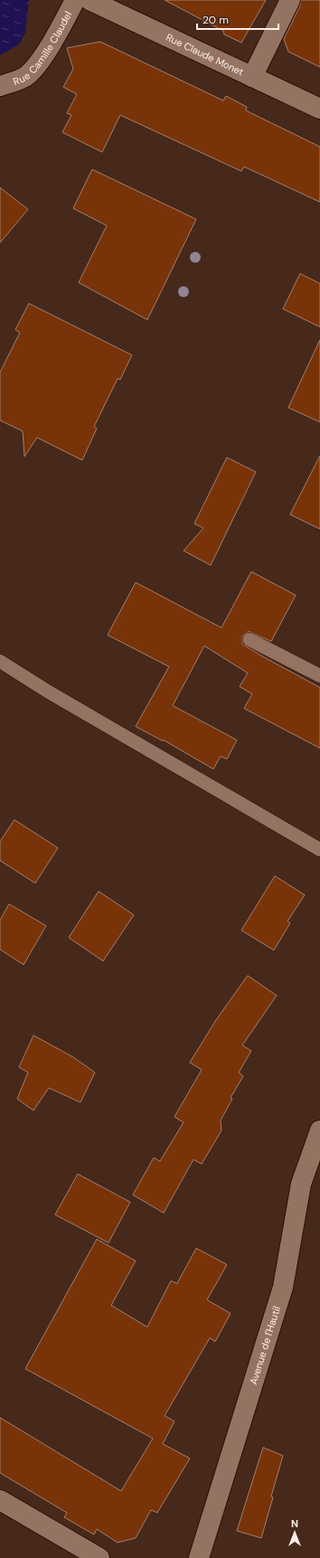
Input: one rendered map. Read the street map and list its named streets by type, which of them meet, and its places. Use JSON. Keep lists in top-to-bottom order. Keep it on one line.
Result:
{"streets":{"street":["Rue Camille Claudel","Rue Claude Monet","Avenue de l'Hautil"]},"scale_bar":"20 m","north":"top"}
